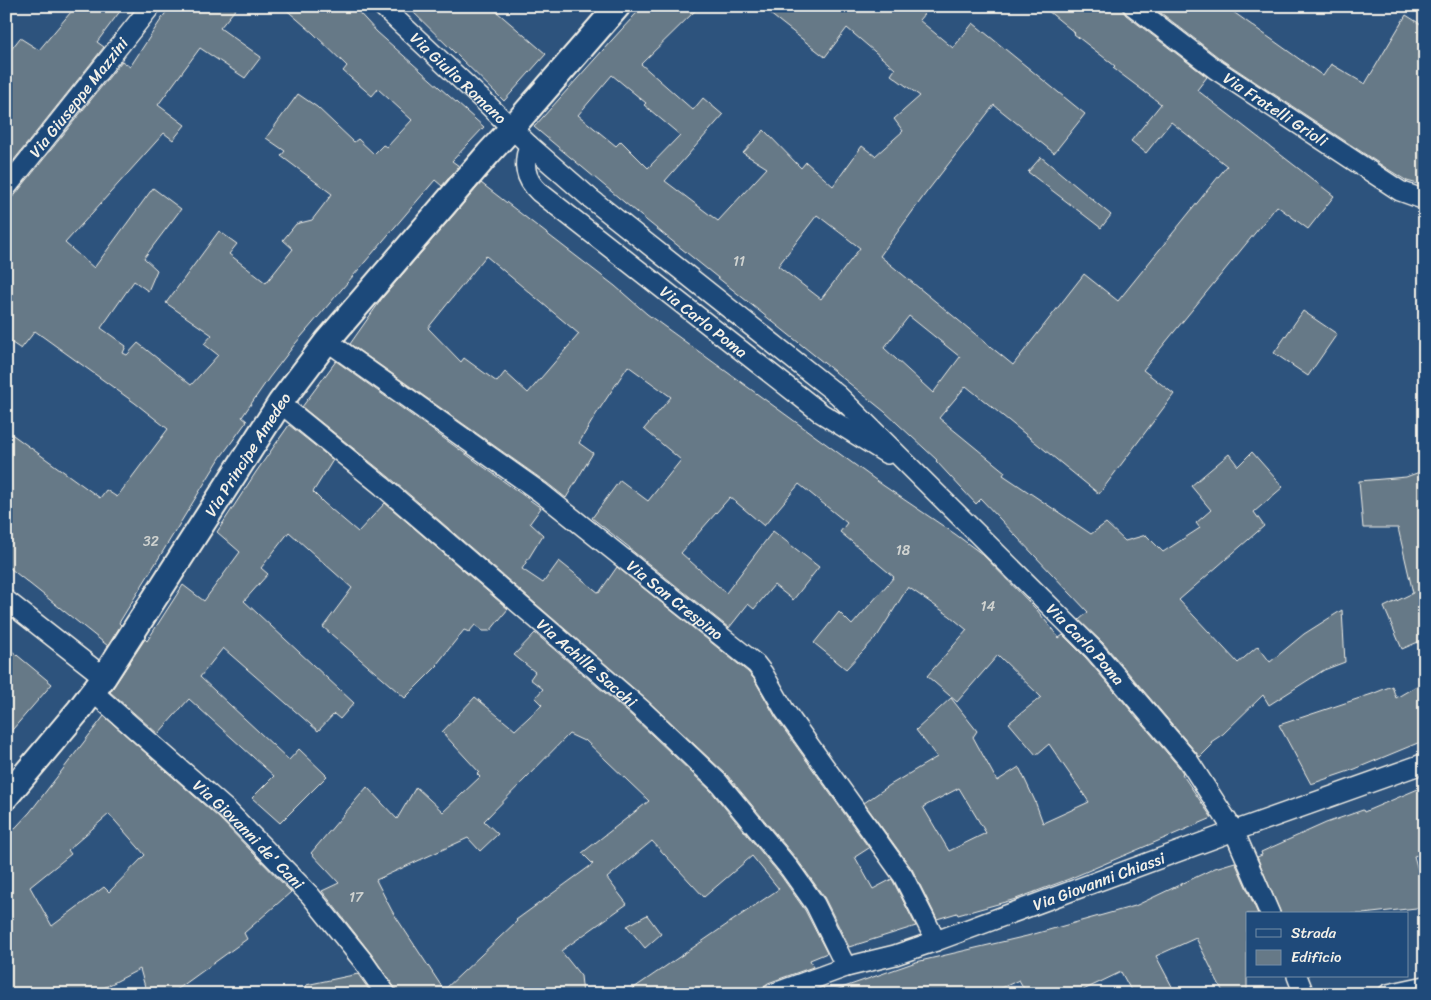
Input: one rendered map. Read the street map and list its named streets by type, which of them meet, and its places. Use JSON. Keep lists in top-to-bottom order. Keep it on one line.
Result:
{"streets":{"street":["Via Giulio Romano","Via Giuseppe Mazzini","Via Fratelli Grioli","Via Carlo Poma","Via Principe Amedeo","Via San Crespino","Via Achille Sacchi","Via Giovanni de' Cani","Via Giovanni Chiassi"]},"crossings":[["Via Giulio Romano","Via Carlo Poma"],["Via Giulio Romano","Via Principe Amedeo"],["Via Carlo Poma","Via Principe Amedeo"],["Via Carlo Poma","Via Giovanni Chiassi"],["Via Principe Amedeo","Via San Crespino"],["Via Principe Amedeo","Via Achille Sacchi"],["Via Principe Amedeo","Via Giovanni de' Cani"],["Via San Crespino","Via Giovanni Chiassi"],["Via Achille Sacchi","Via Giovanni Chiassi"]],"house_numbers":["11","32","18","14","17"],"legend":["Strada","Edificio"]}
